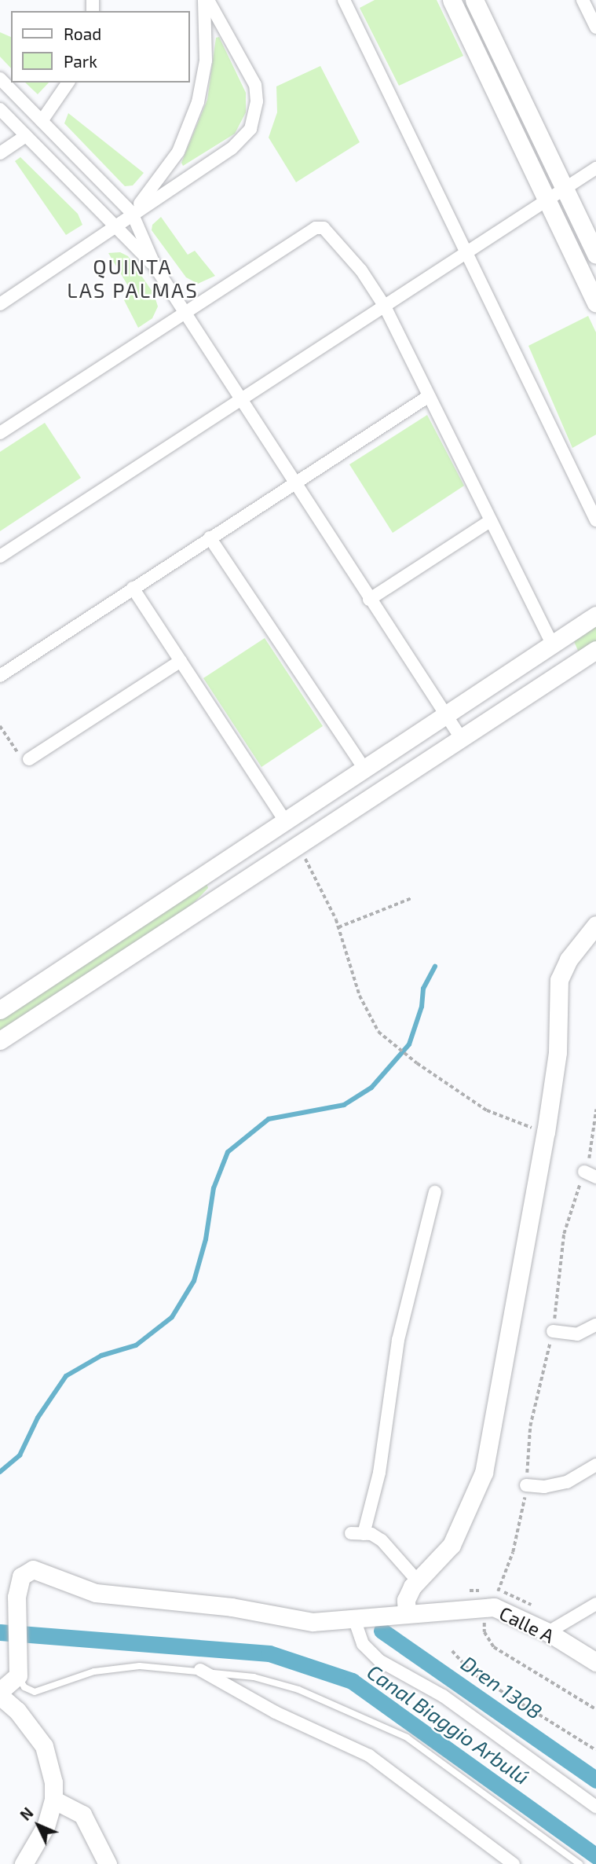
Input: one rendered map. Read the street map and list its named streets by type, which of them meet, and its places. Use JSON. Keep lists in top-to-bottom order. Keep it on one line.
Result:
{"streets":{"street":["Calle A"]},"districts":["QUINTA LAS PALMAS"],"water":["Dren 1308","Canal Biaggio Arbulú"],"legend":["Road","Park"],"north":"top left"}
